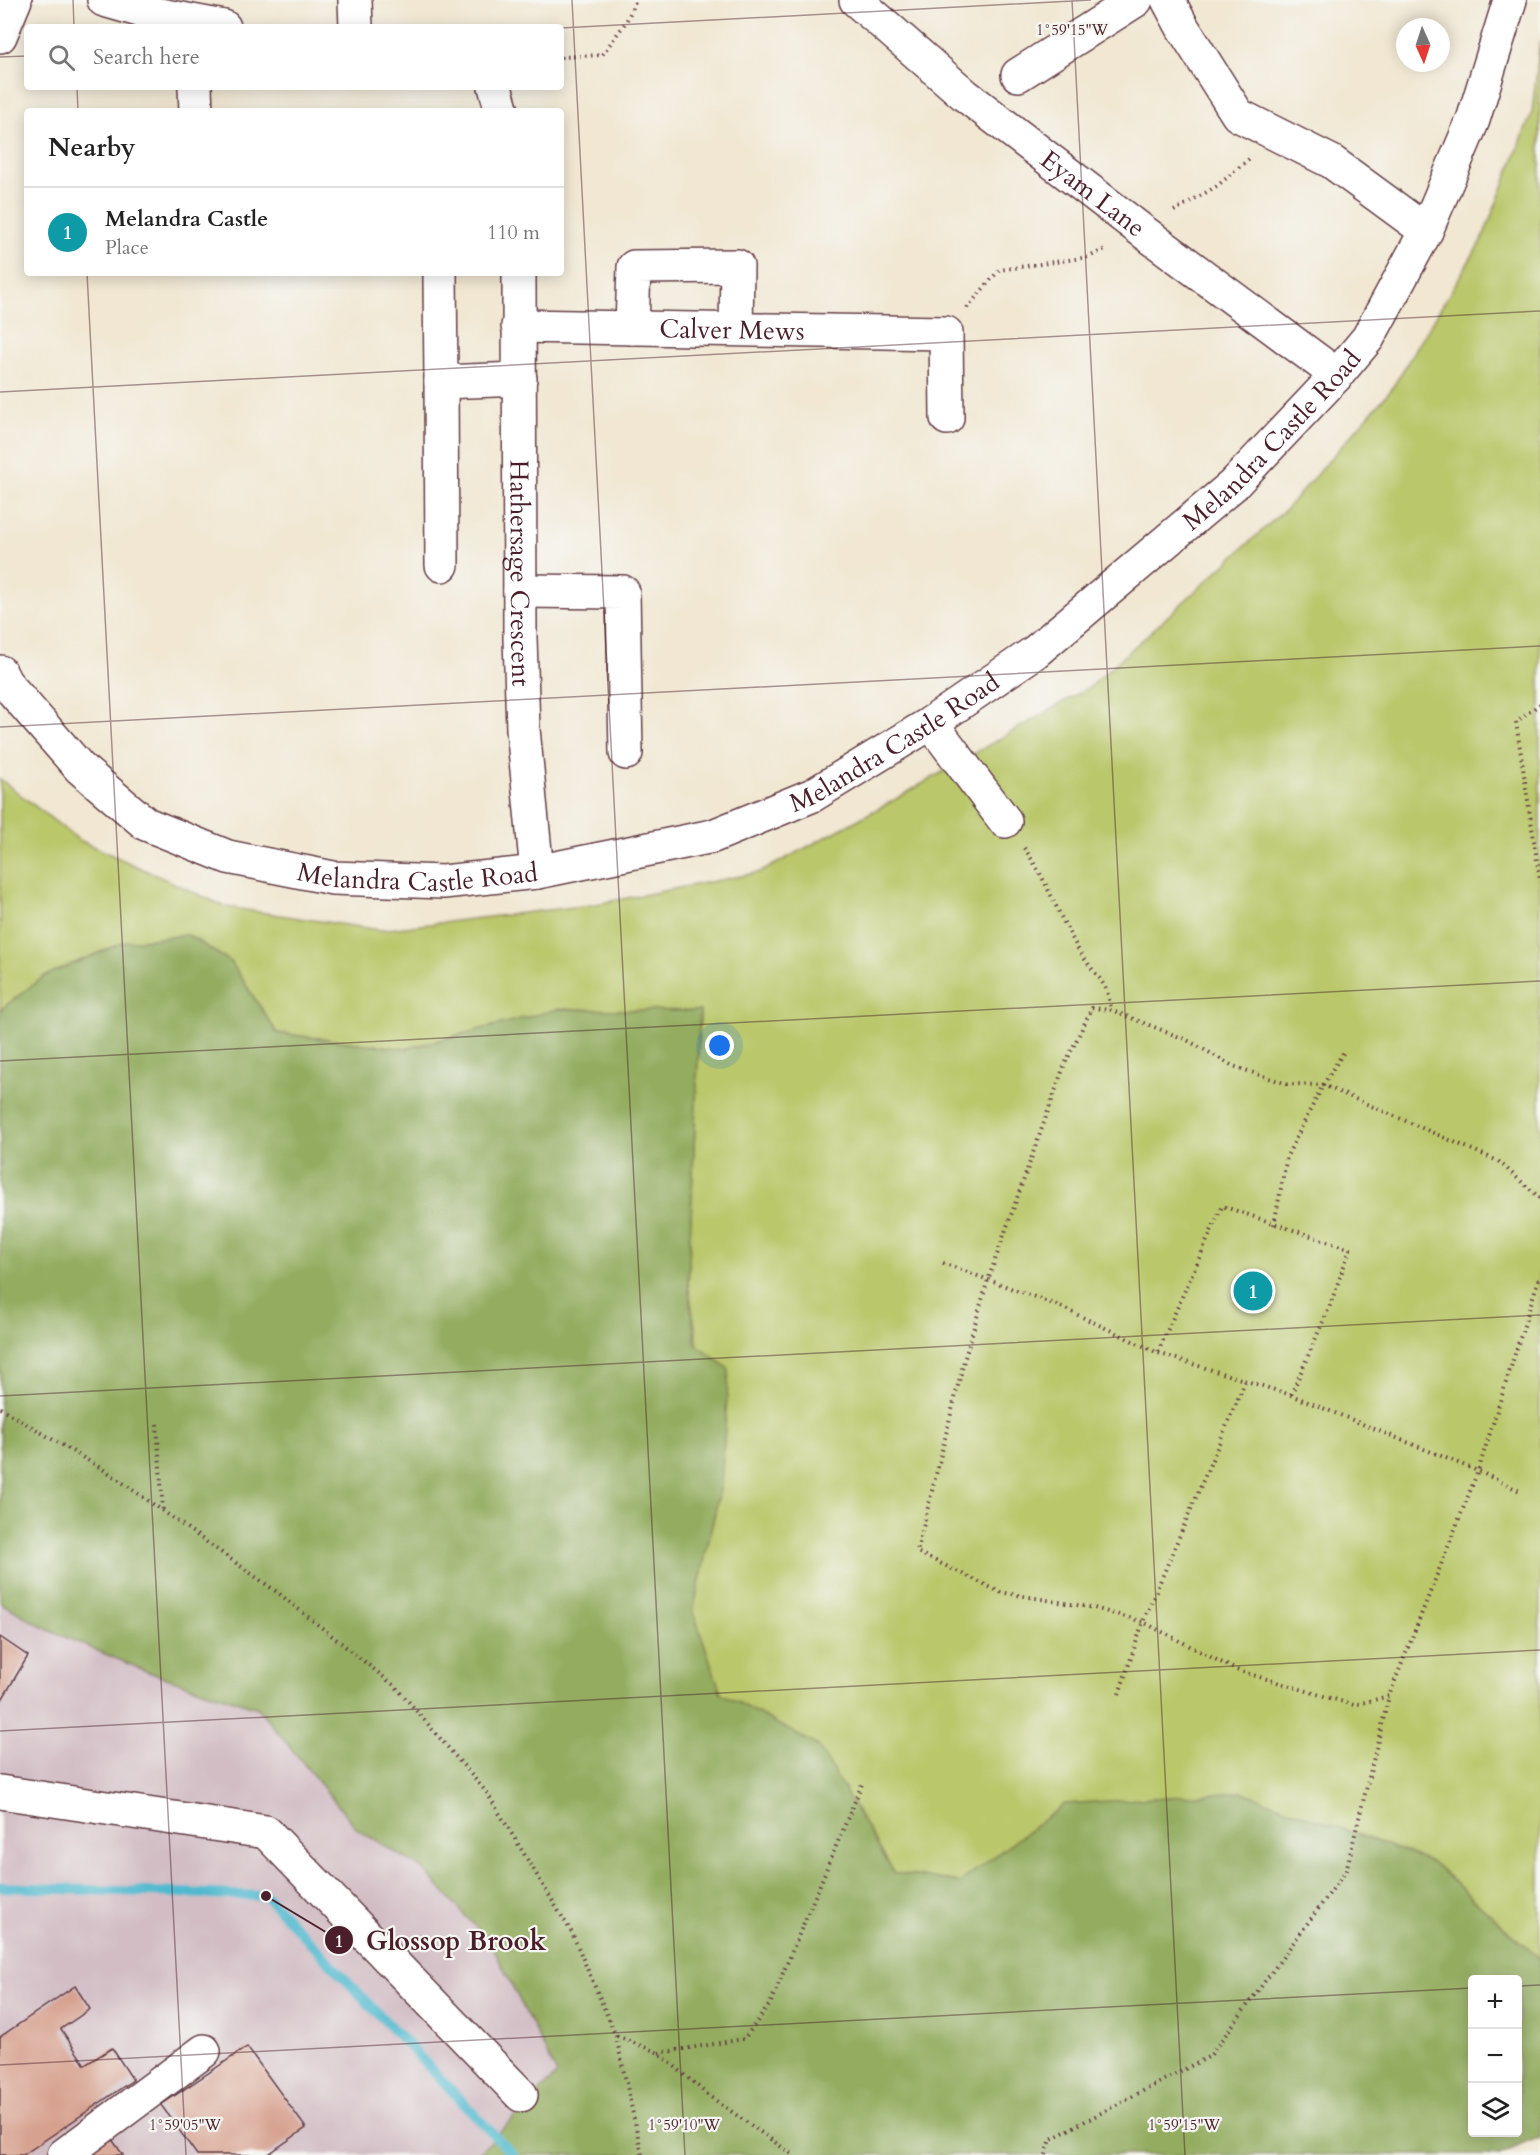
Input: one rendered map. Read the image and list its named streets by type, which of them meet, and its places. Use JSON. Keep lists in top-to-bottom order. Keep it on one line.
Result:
{"streets":{"street":["Eyam Lane","Calver Mews","Melandra Castle Road","Hathersage Crescent"]},"crossings":[["Eyam Lane","Melandra Castle Road"],["Calver Mews","Hathersage Crescent"],["Melandra Castle Road","Hathersage Crescent"]],"places":["Glossop Brook"],"north":"bottom","page":{"search":"Search here","heading":"Nearby","list":[{"mark":"1","name":"Melandra Castle","note":"Place","value":"110 m"}],"pins":"1","map_buttons":["+","−"]},"coordinates":["1°59'15\"W","1°59'05\"W","1°59'10\"W"]}
